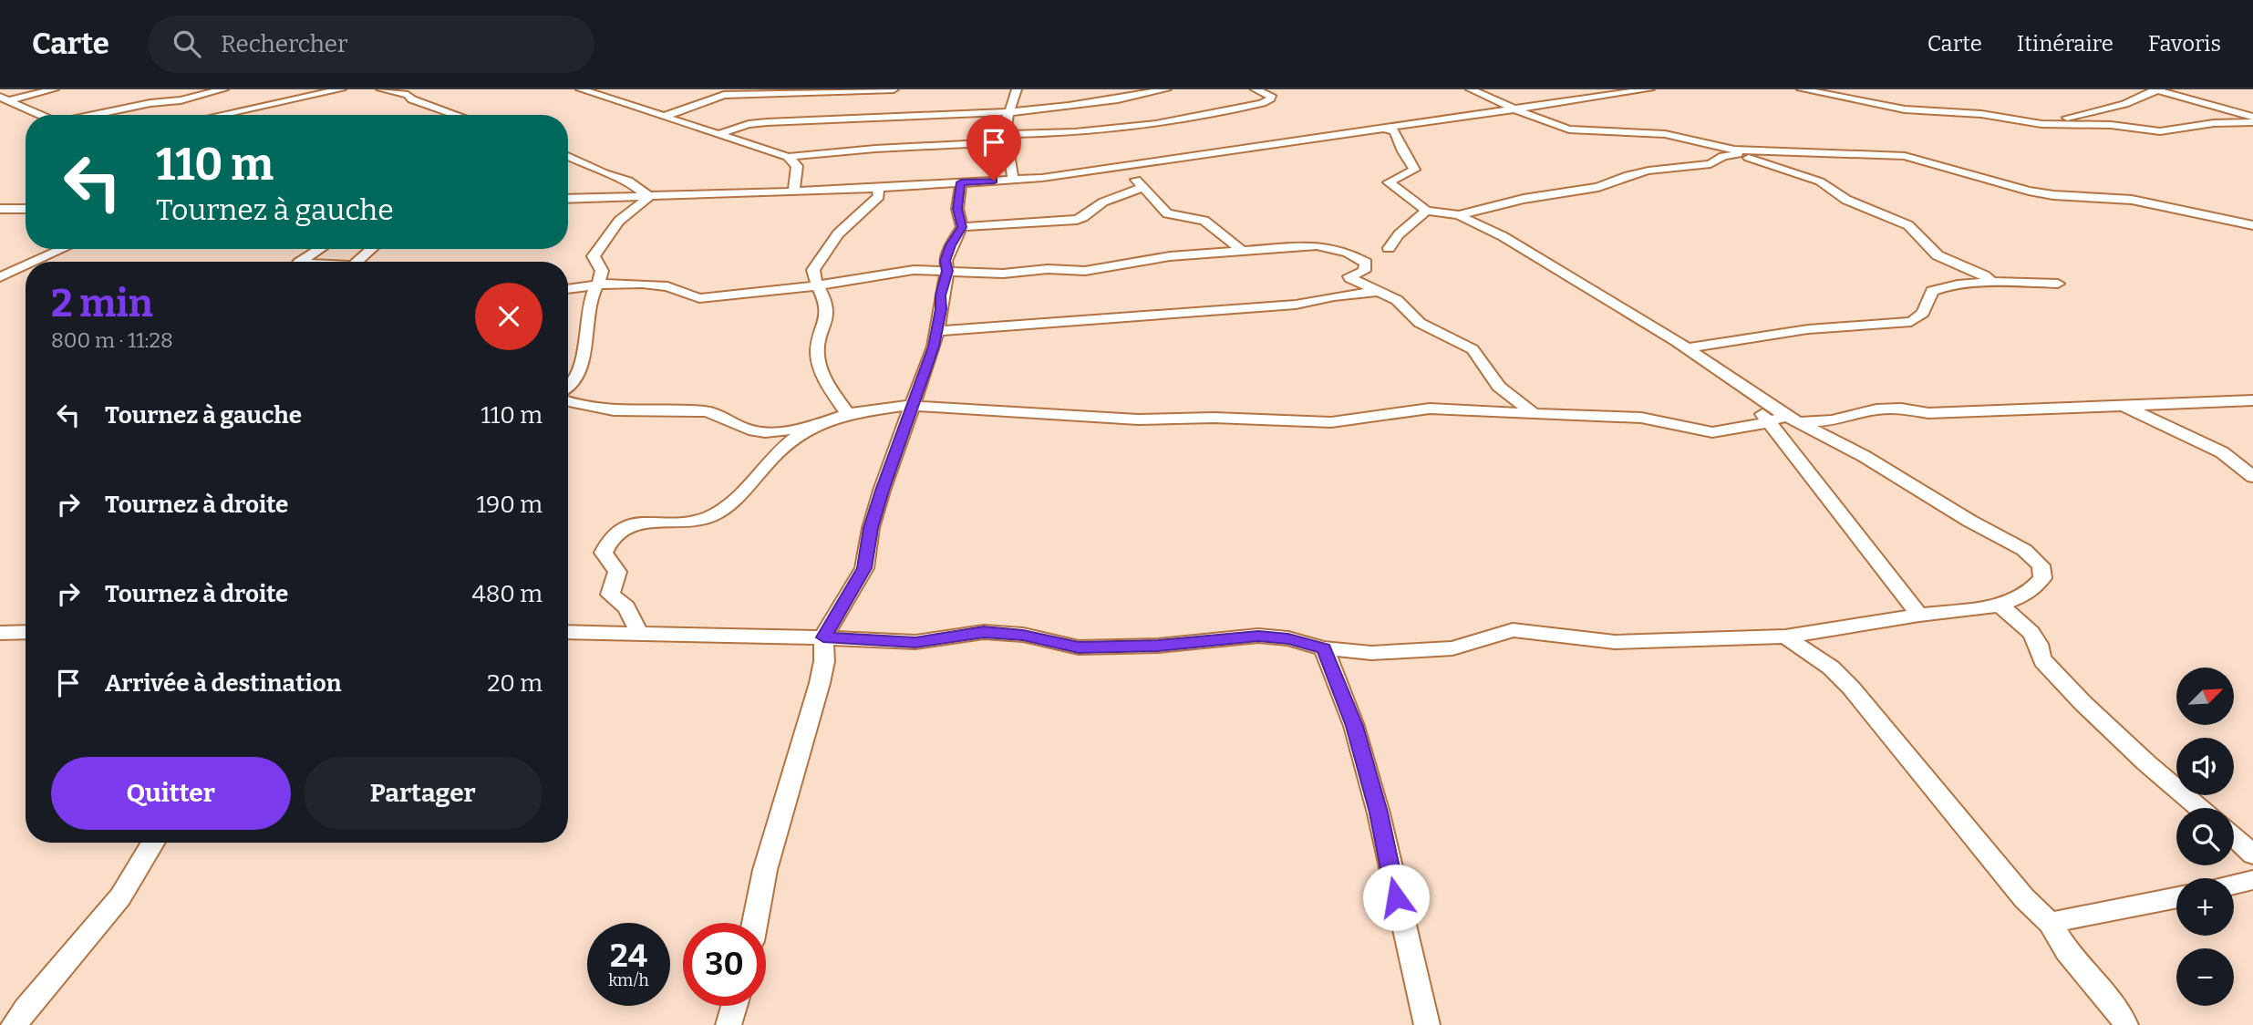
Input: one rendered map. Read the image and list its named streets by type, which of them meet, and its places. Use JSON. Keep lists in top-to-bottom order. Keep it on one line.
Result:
{"north":"top right","page":{"header":"Carte","search":"Rechercher","nav":["Carte","Itinéraire","Favoris"],"turn":["110 m","Tournez à gauche"],"heading":["2 min","800 m · 11:28"],"list":[{"name":"Tournez à gauche","value":"110 m"},{"name":"Tournez à droite","value":"190 m"},{"name":"Tournez à droite","value":"480 m"},{"name":"Arrivée à destination","value":"20 m"}],"map_buttons":["+","−"],"buttons":["Quitter","Partager"],"speed":"24 km/h","limit":"30"}}
